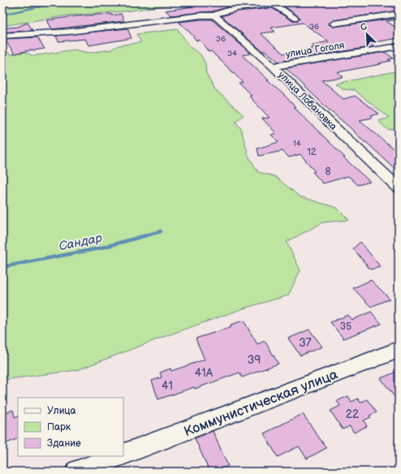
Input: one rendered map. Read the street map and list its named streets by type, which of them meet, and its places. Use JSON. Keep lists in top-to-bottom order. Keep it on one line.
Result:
{"streets":{"street":["улица Гоголя","улица Лобановка","Коммунистическая улица"]},"crossings":[["улица Гоголя","улица Лобановка"]],"water":["Сандар"],"house_numbers":["36","36","34","14","12","8","35","37","39","41А","41","22"],"legend":["Улица","Парк","Здание"],"north":"top left"}
